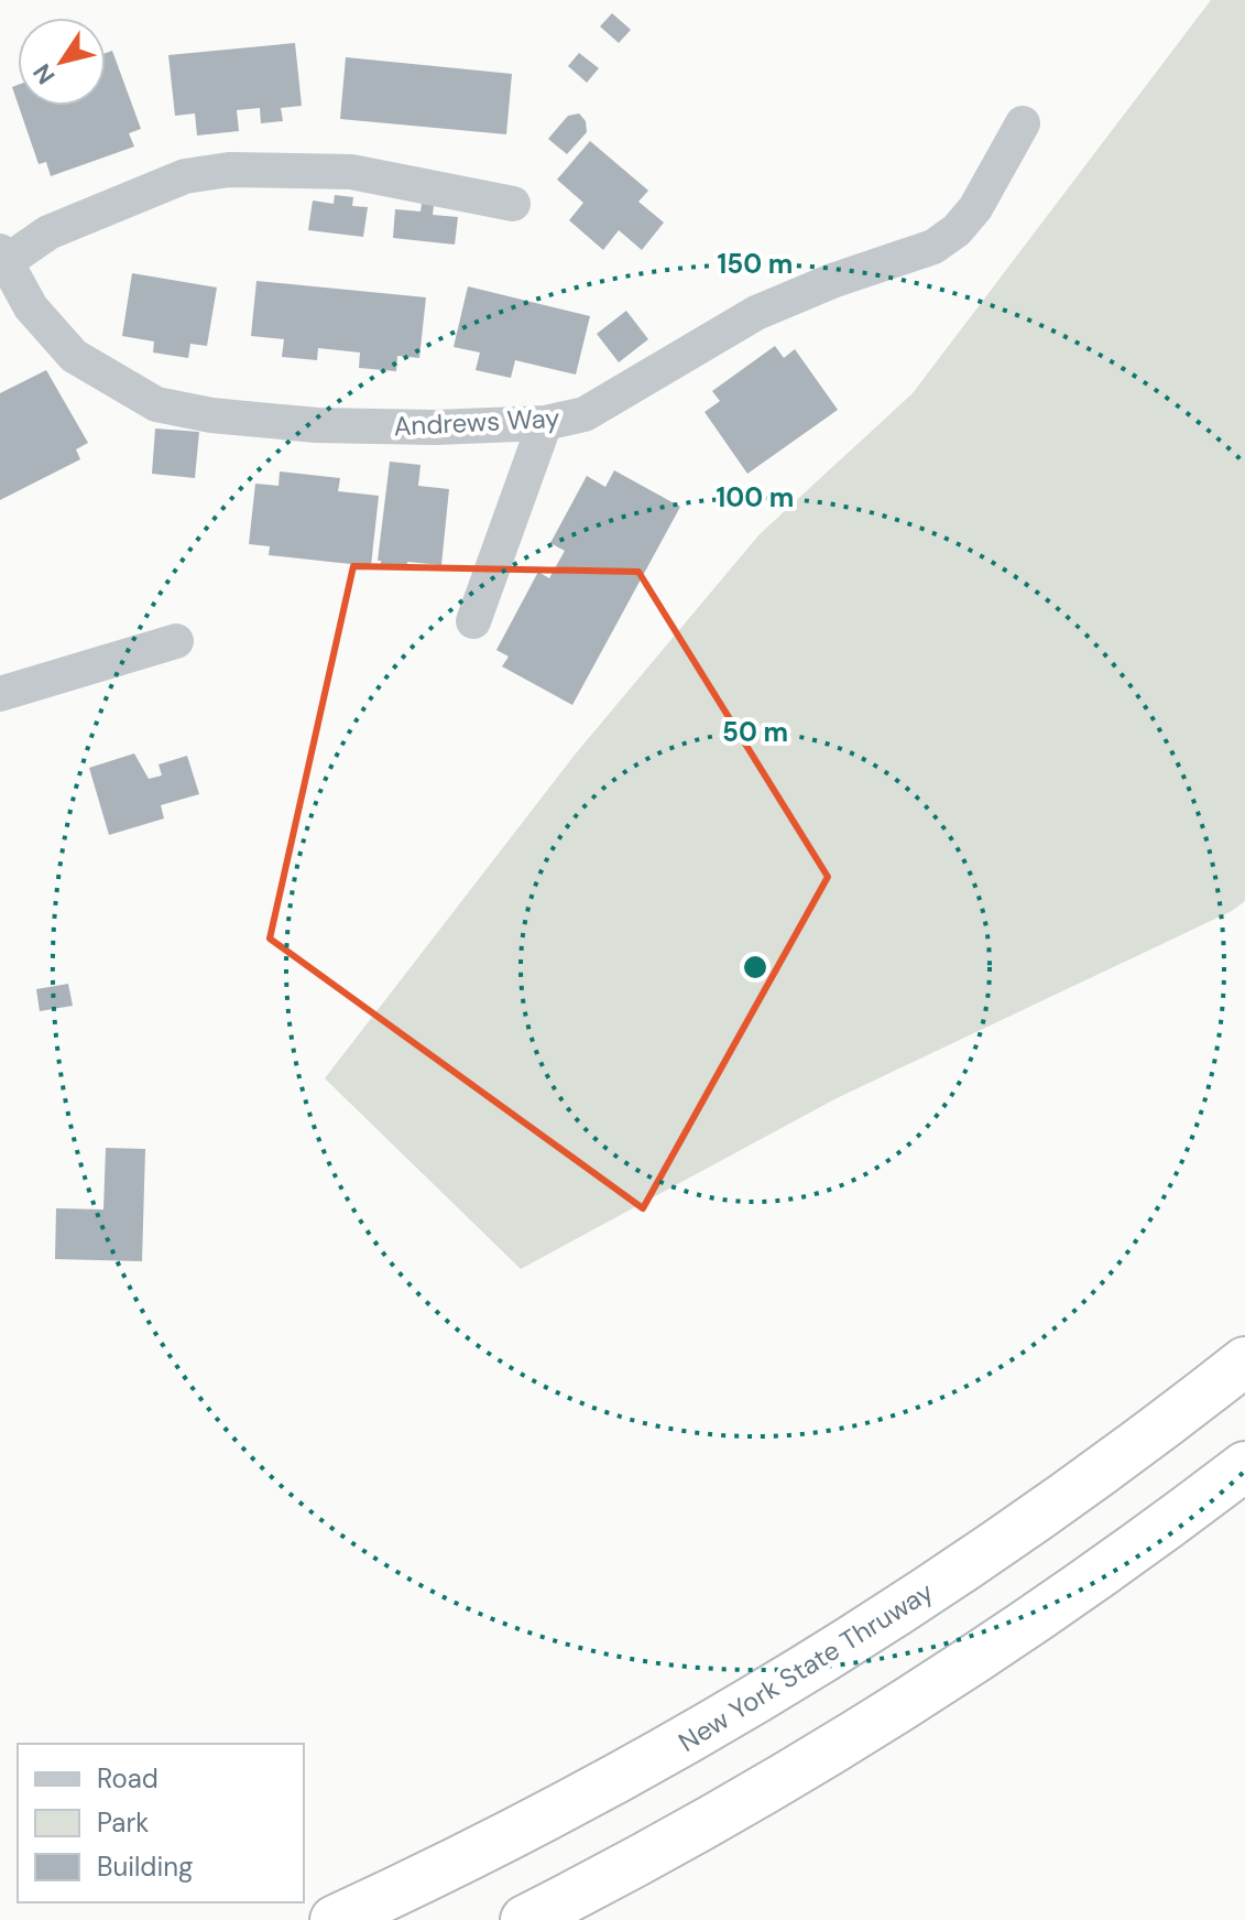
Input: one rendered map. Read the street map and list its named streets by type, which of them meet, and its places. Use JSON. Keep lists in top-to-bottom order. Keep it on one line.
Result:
{"streets":{"highway":["New York State Thruway"],"street":["Andrews Way"]},"legend":["Road","Park","Building"],"north":"bottom left","rings":["150 m","100 m","50 m"]}
